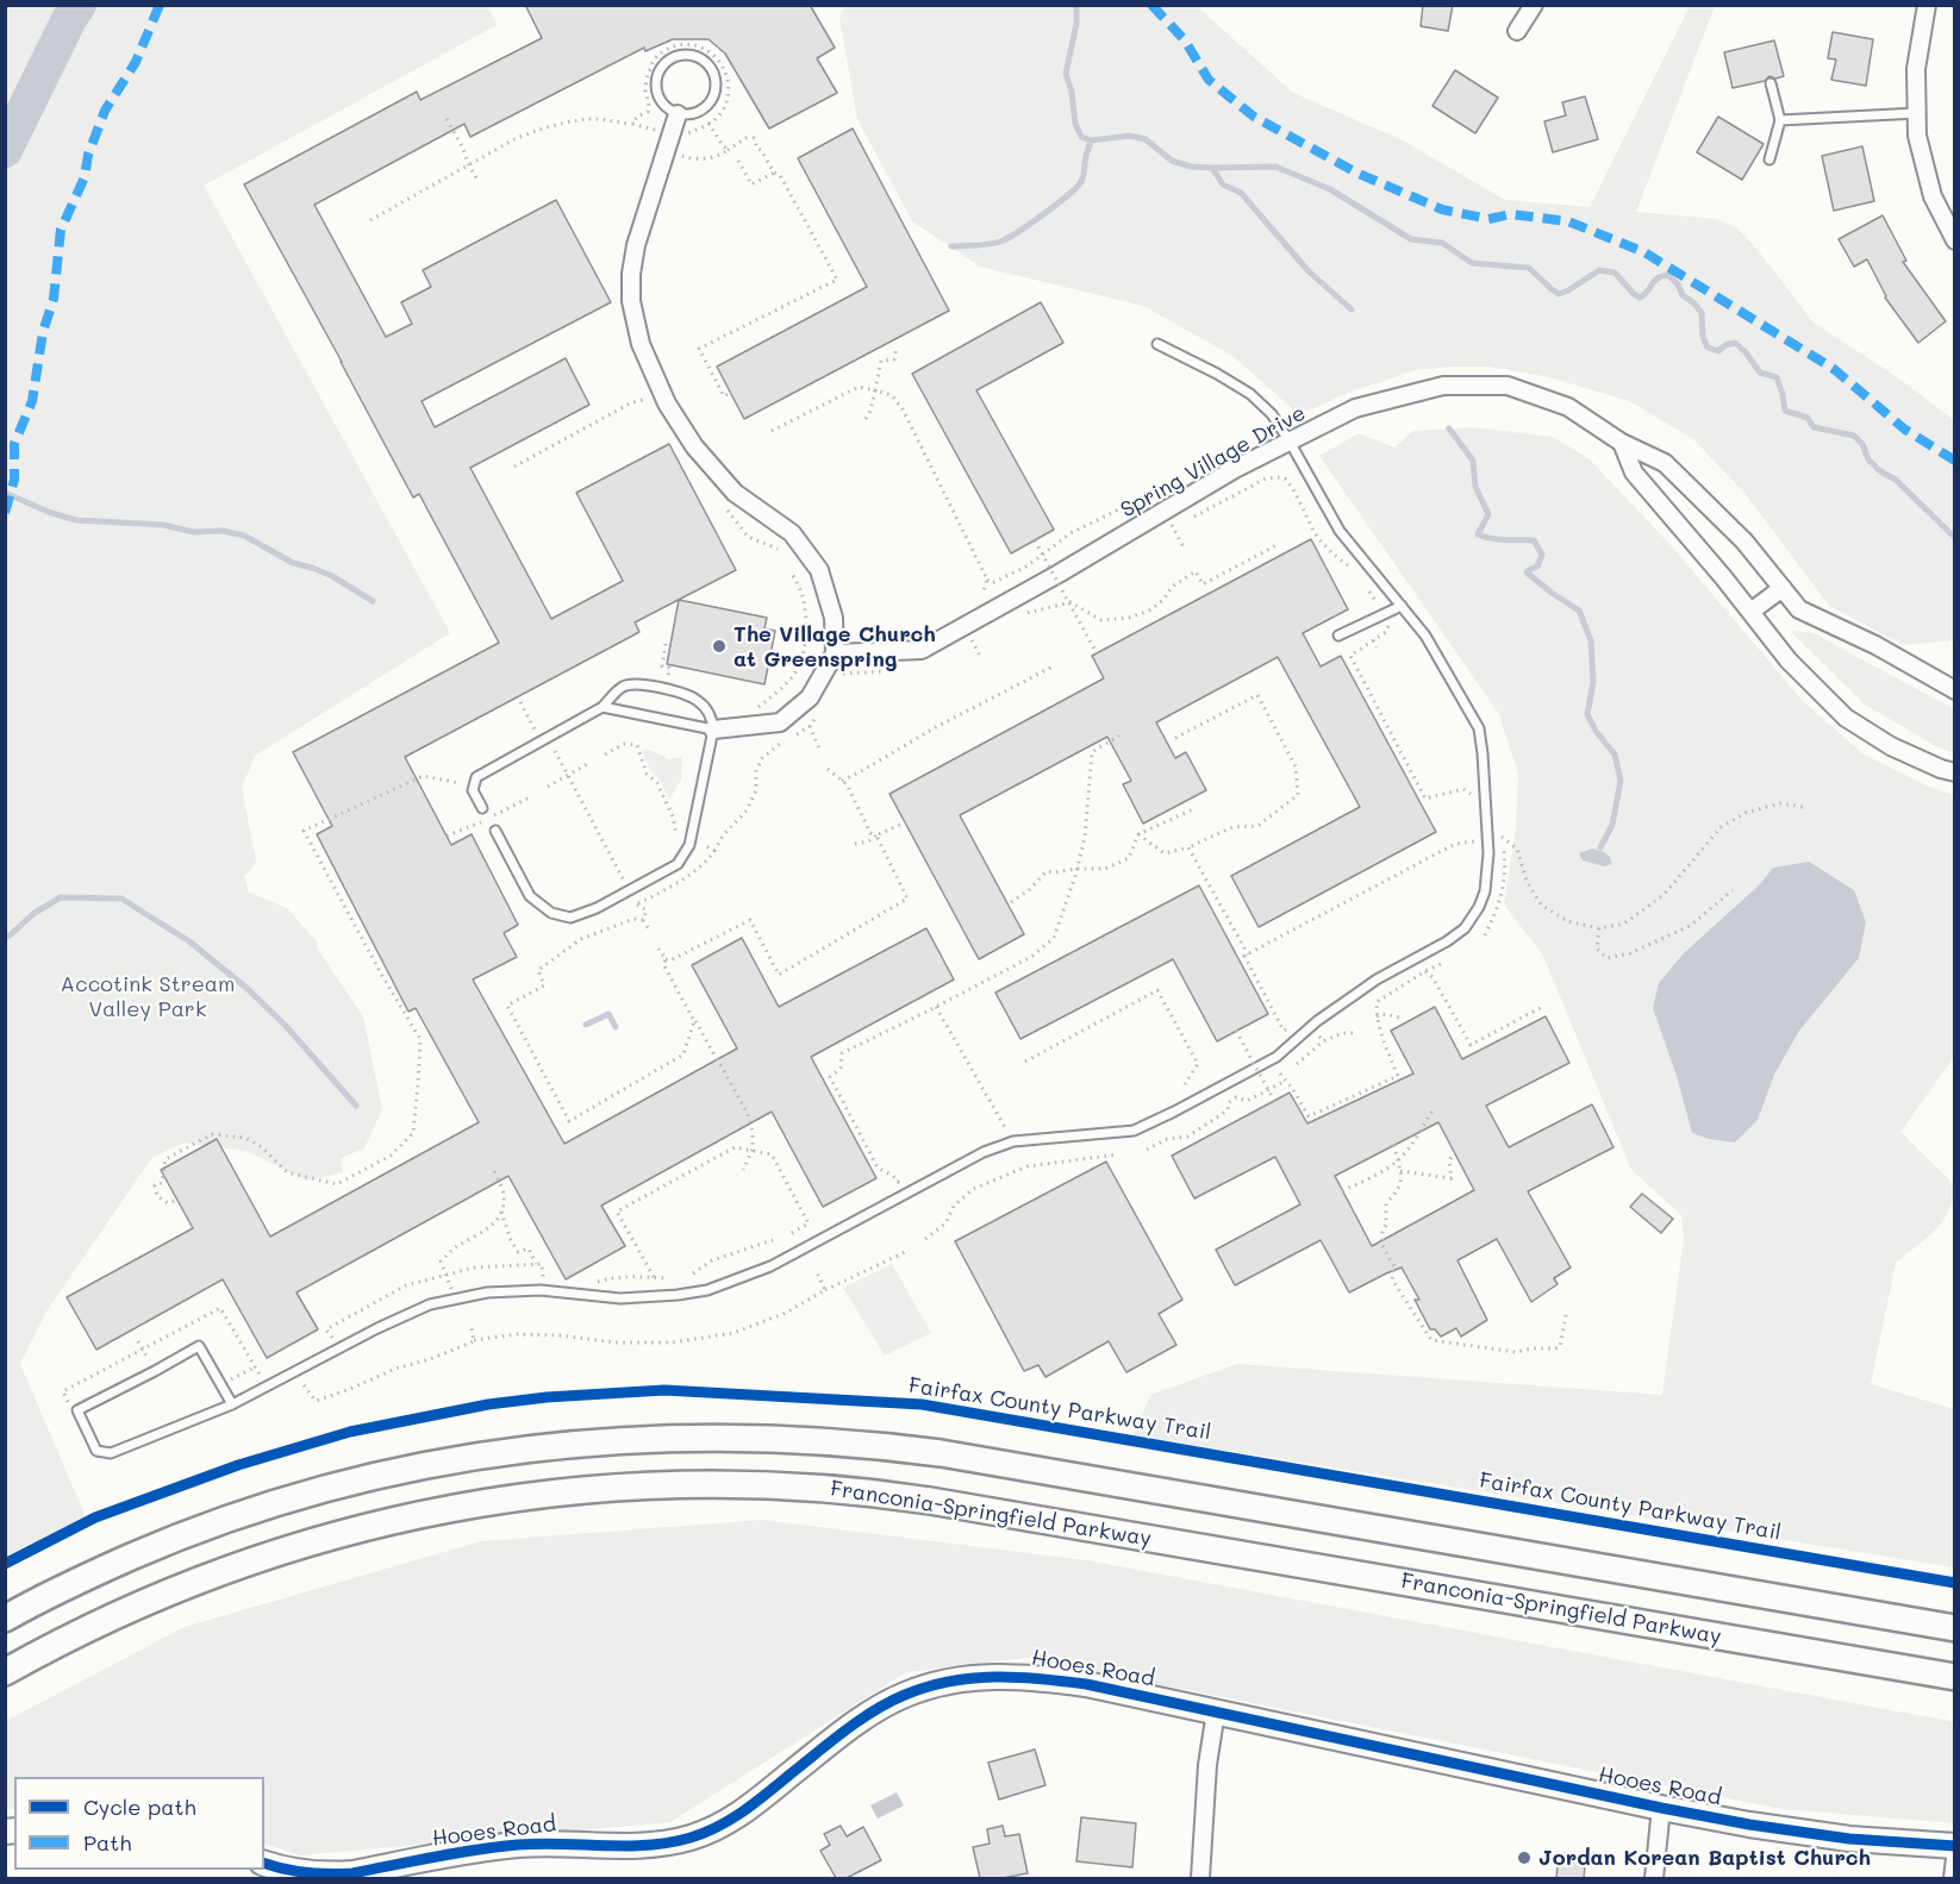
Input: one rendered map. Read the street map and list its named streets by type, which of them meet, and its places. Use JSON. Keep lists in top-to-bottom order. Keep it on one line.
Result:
{"streets":{"main road":["Franconia-Springfield Parkway"],"street":["Spring Village Drive","Hooes Road"],"cycle path":["Fairfax County Parkway Trail"]},"parks":["Accotink Stream Valley Park"],"places":["The Village Church at Greenspring","Jordan Korean Baptist Church"],"legend":["Cycle path","Path"]}
